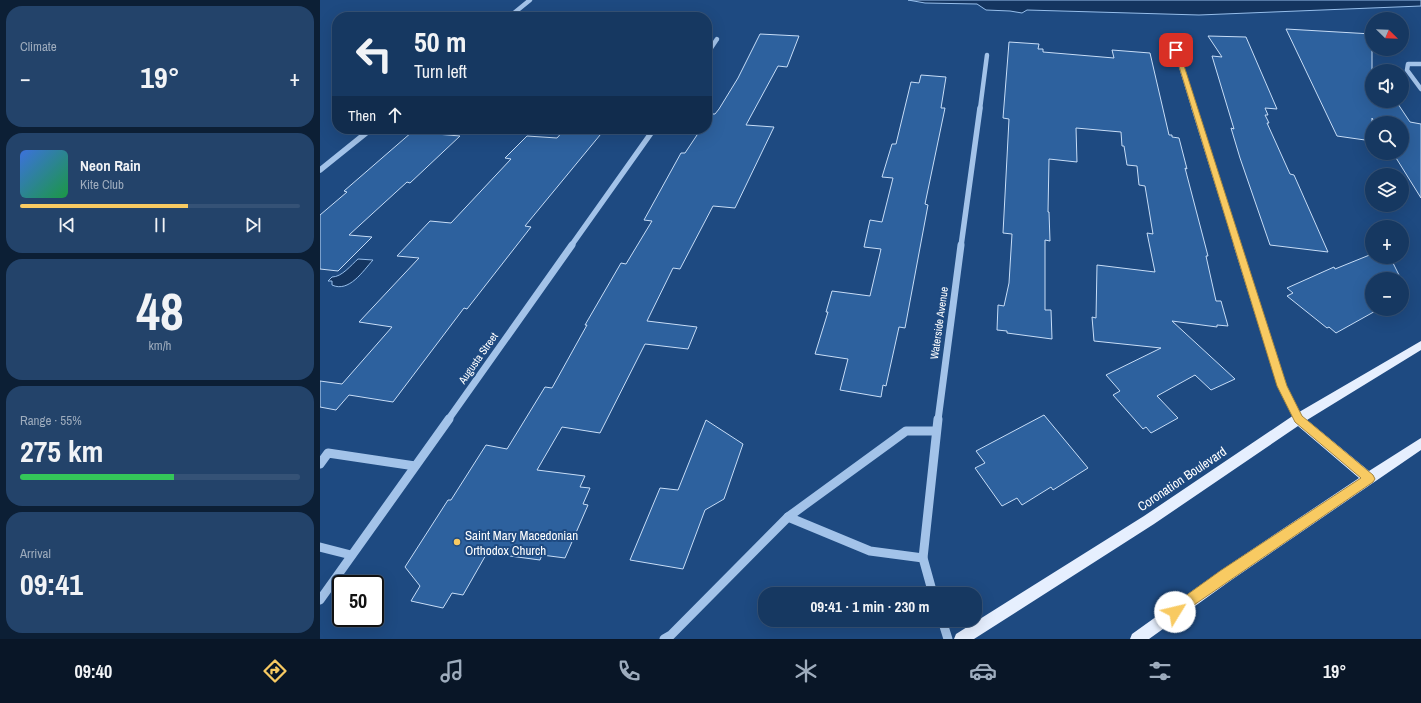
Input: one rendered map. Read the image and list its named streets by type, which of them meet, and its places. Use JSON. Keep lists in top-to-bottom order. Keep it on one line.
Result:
{"streets":{"main road":["Coronation Boulevard"],"street":["Waterside Avenue","Augusta Street"]},"places":["Saint Mary Macedonian Orthodox Church"],"north":"bottom right","page":{"tile":["Climate",["48","km/h"],["Range · 55%","275 km"],["Arrival","09:41"]],"map_buttons":["+","−"],"turn":["50 m","Turn left"],"heat":["−","19°","+"],"then":"Then","song":["Neon Rain","Kite Club"],"limit":"50","trip":"09:41 · 1 min · 230 m","tabs":["09:40","19°"]}}
